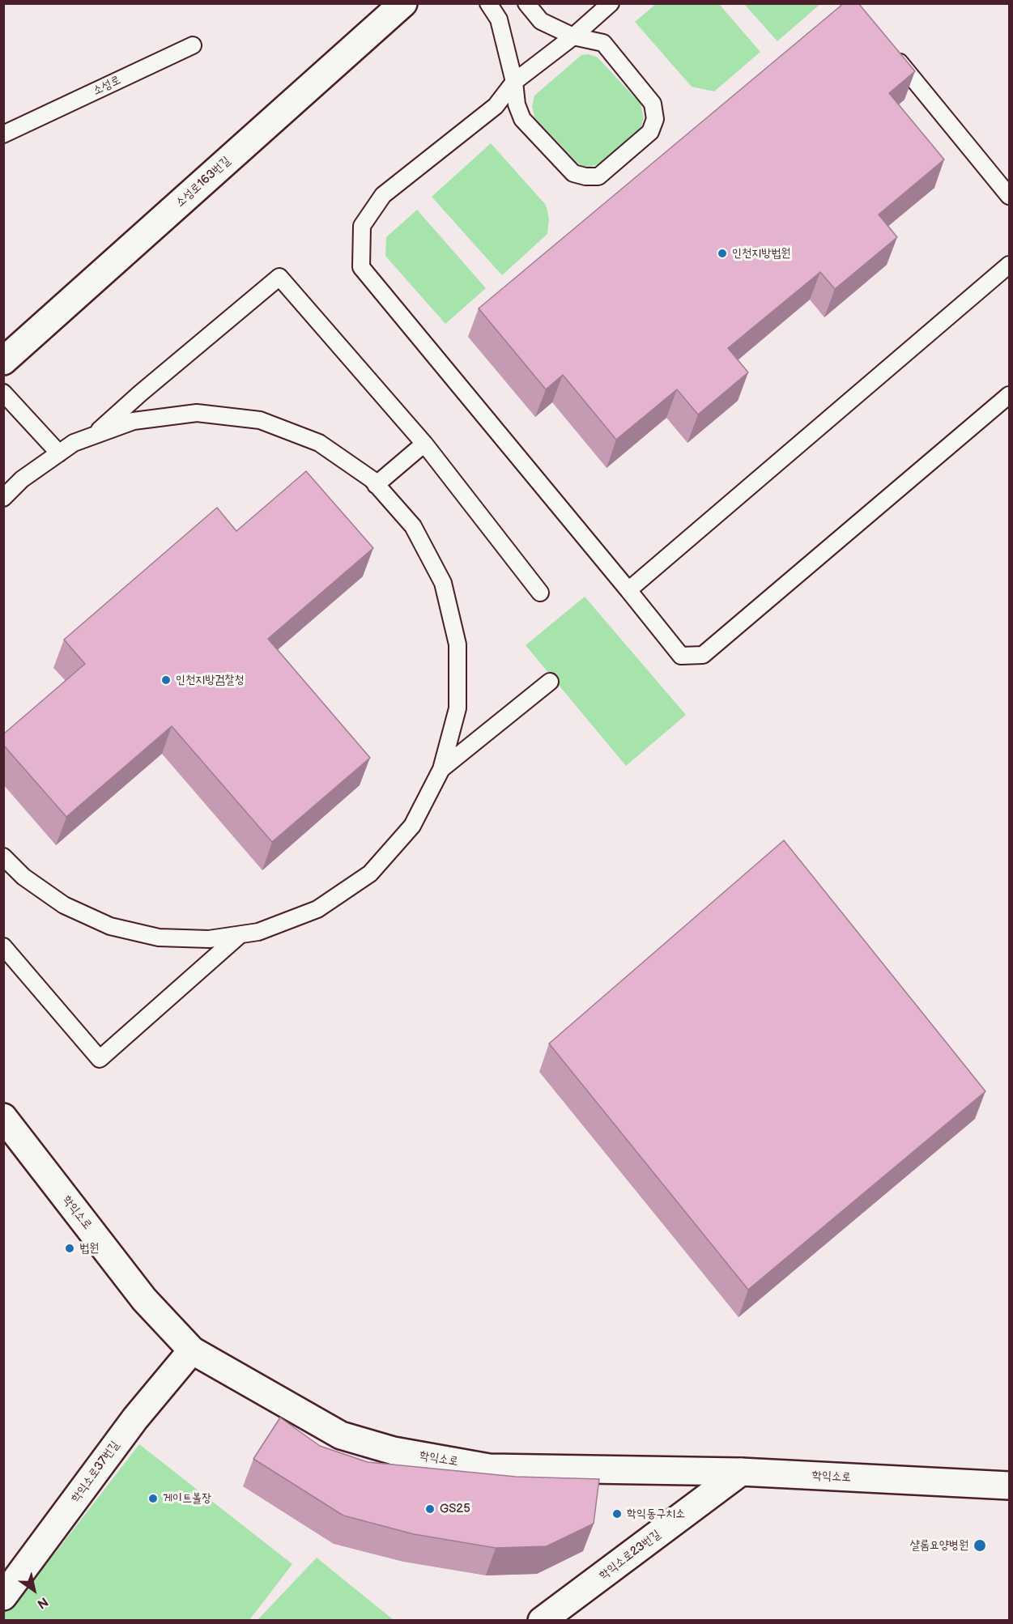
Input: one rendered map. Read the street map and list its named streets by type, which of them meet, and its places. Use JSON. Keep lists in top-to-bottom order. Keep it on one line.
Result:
{"streets":{"street":["소성로163번길","학익소로","학익소로37번길","학익소로23번길"],"lane":["소성로"]},"crossings":[["학익소로","학익소로37번길"],["학익소로","학익소로23번길"]],"places":["인천지방법원","인천지방검찰청","법원","게이트볼장","GS25","학익동구치소","샬롬요양병원"],"north":"bottom right"}
